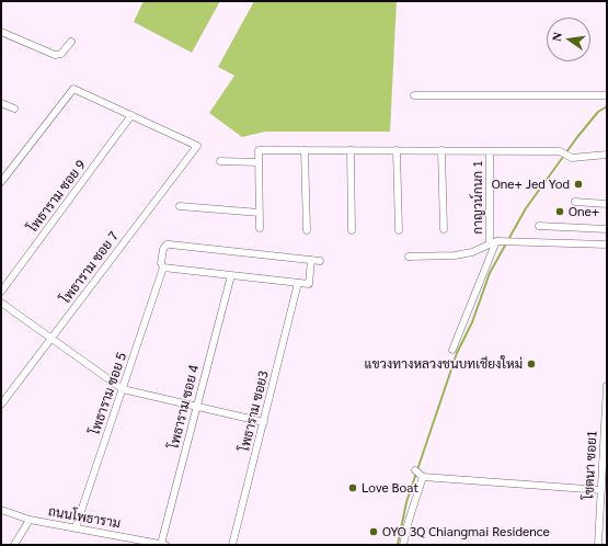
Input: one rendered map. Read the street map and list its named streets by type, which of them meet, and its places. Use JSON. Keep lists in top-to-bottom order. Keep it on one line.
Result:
{"streets":{"street":["โพธาราม ซอย 9","กาญวน์กนก 1","โพธาราม ซอย 7","โพธาราม ซอย 5","โพธาราม ซอย 4","โพธาราม ซอย3","โชตนา ซอย1","ถนนโพธาราม"]},"crossings":[["โพธาราม ซอย 9","โพธาราม ซอย 7"],["โพธาราม ซอย 5","ถนนโพธาราม"],["โพธาราม ซอย 4","ถนนโพธาราม"]],"places":["One+ Jed Yod","One+","แขวงทางหลวงชนบทเชียงใหม่","Love Boat","OYO 3Q Chiangmai Residence"],"north":"left"}
